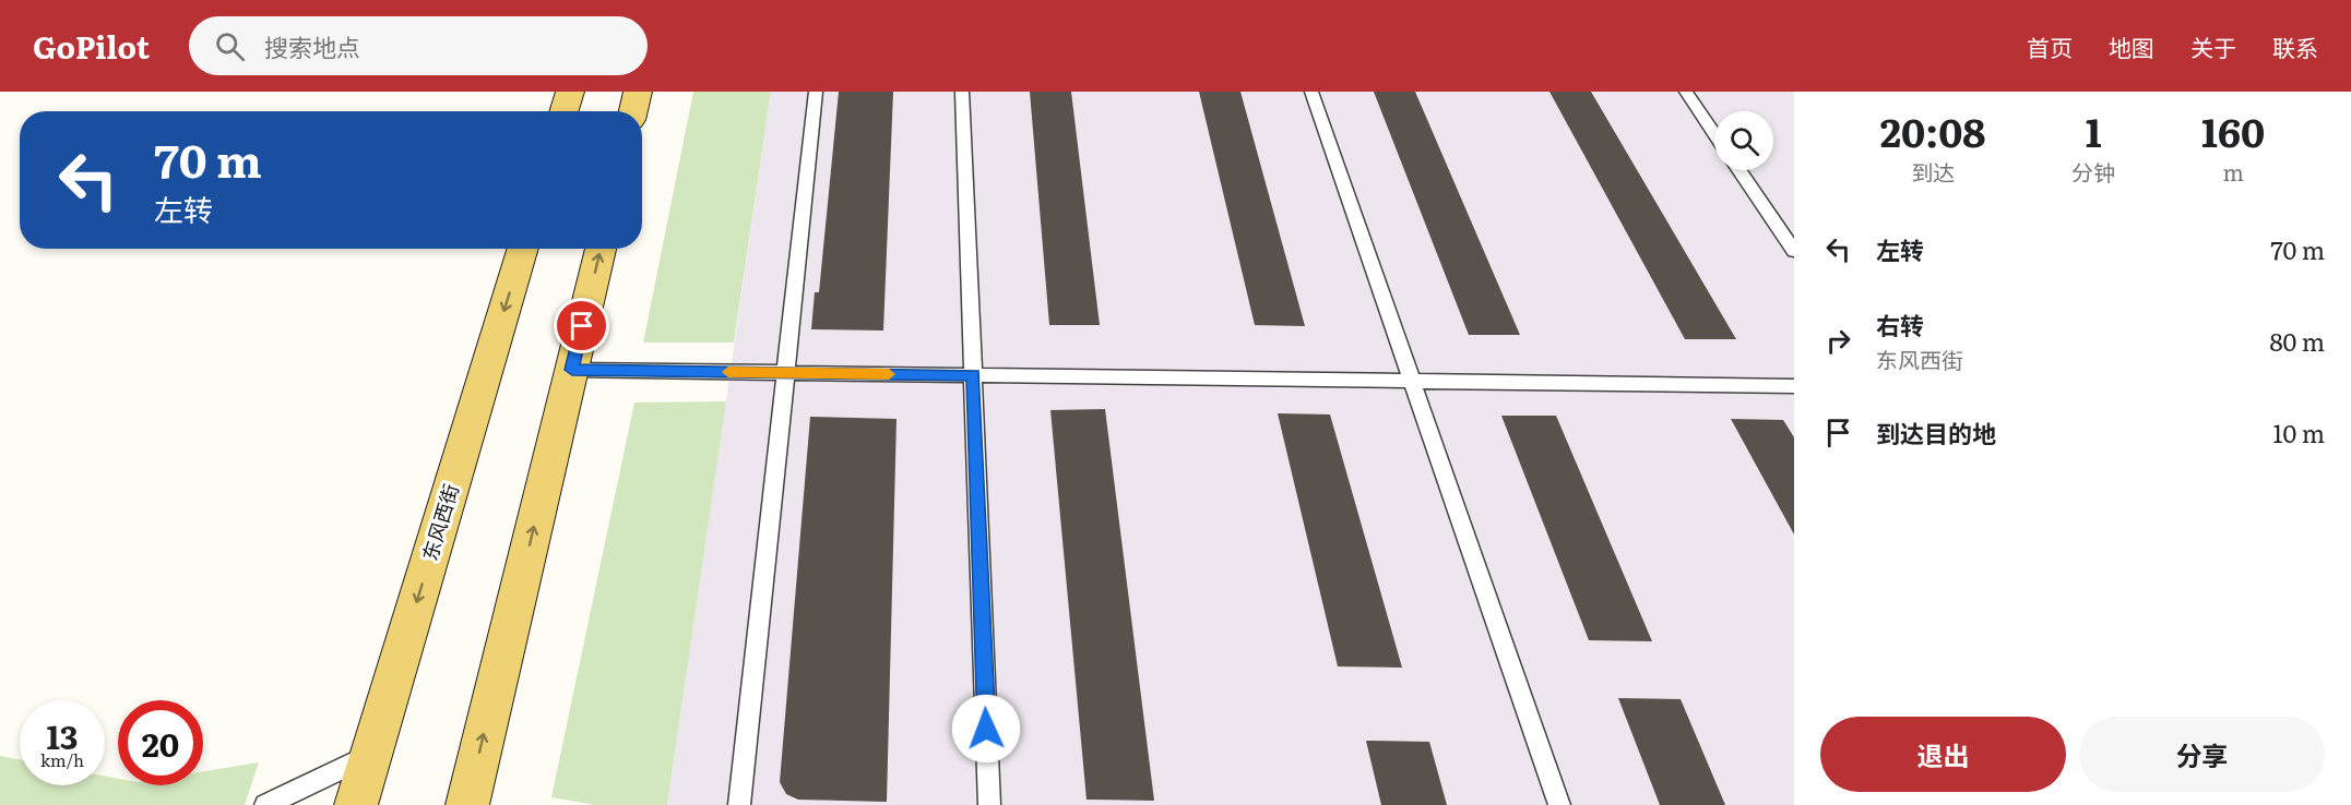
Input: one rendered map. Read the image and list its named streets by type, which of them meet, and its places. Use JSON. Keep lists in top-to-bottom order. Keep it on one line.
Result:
{"streets":{"main road":["东风西街"]},"page":{"header":"GoPilot","search":"搜索地点","nav":["首页","地图","关于","联系"],"eta":["20:08","到达","1","分钟","160","m"],"turn":["70 m","左转"],"list":[{"name":"左转","value":"70 m"},{"name":"右转","note":"东风西街","value":"80 m"},{"name":"到达目的地","value":"10 m"}],"speed":"13 km/h","limit":"20","buttons":["退出","分享"]}}
